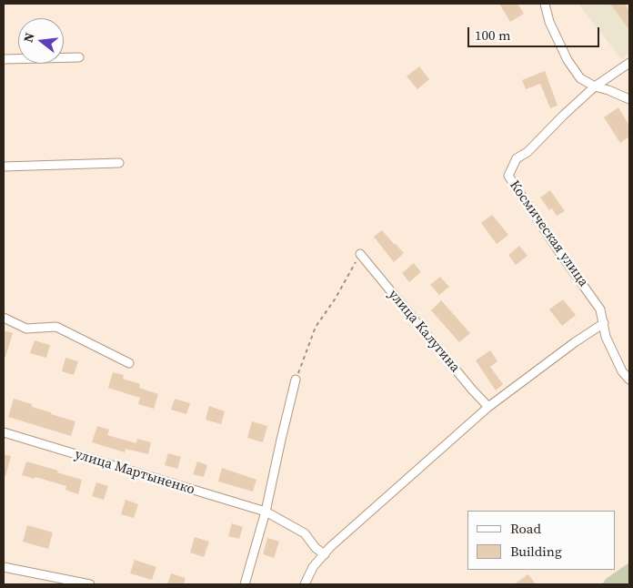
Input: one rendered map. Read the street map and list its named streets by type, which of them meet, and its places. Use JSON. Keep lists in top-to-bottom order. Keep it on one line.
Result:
{"streets":{"street":["Космическая улица","улица Калугина","улица Мартыненко"]},"legend":["Road","Building"],"scale_bar":"100 m","north":"left"}
